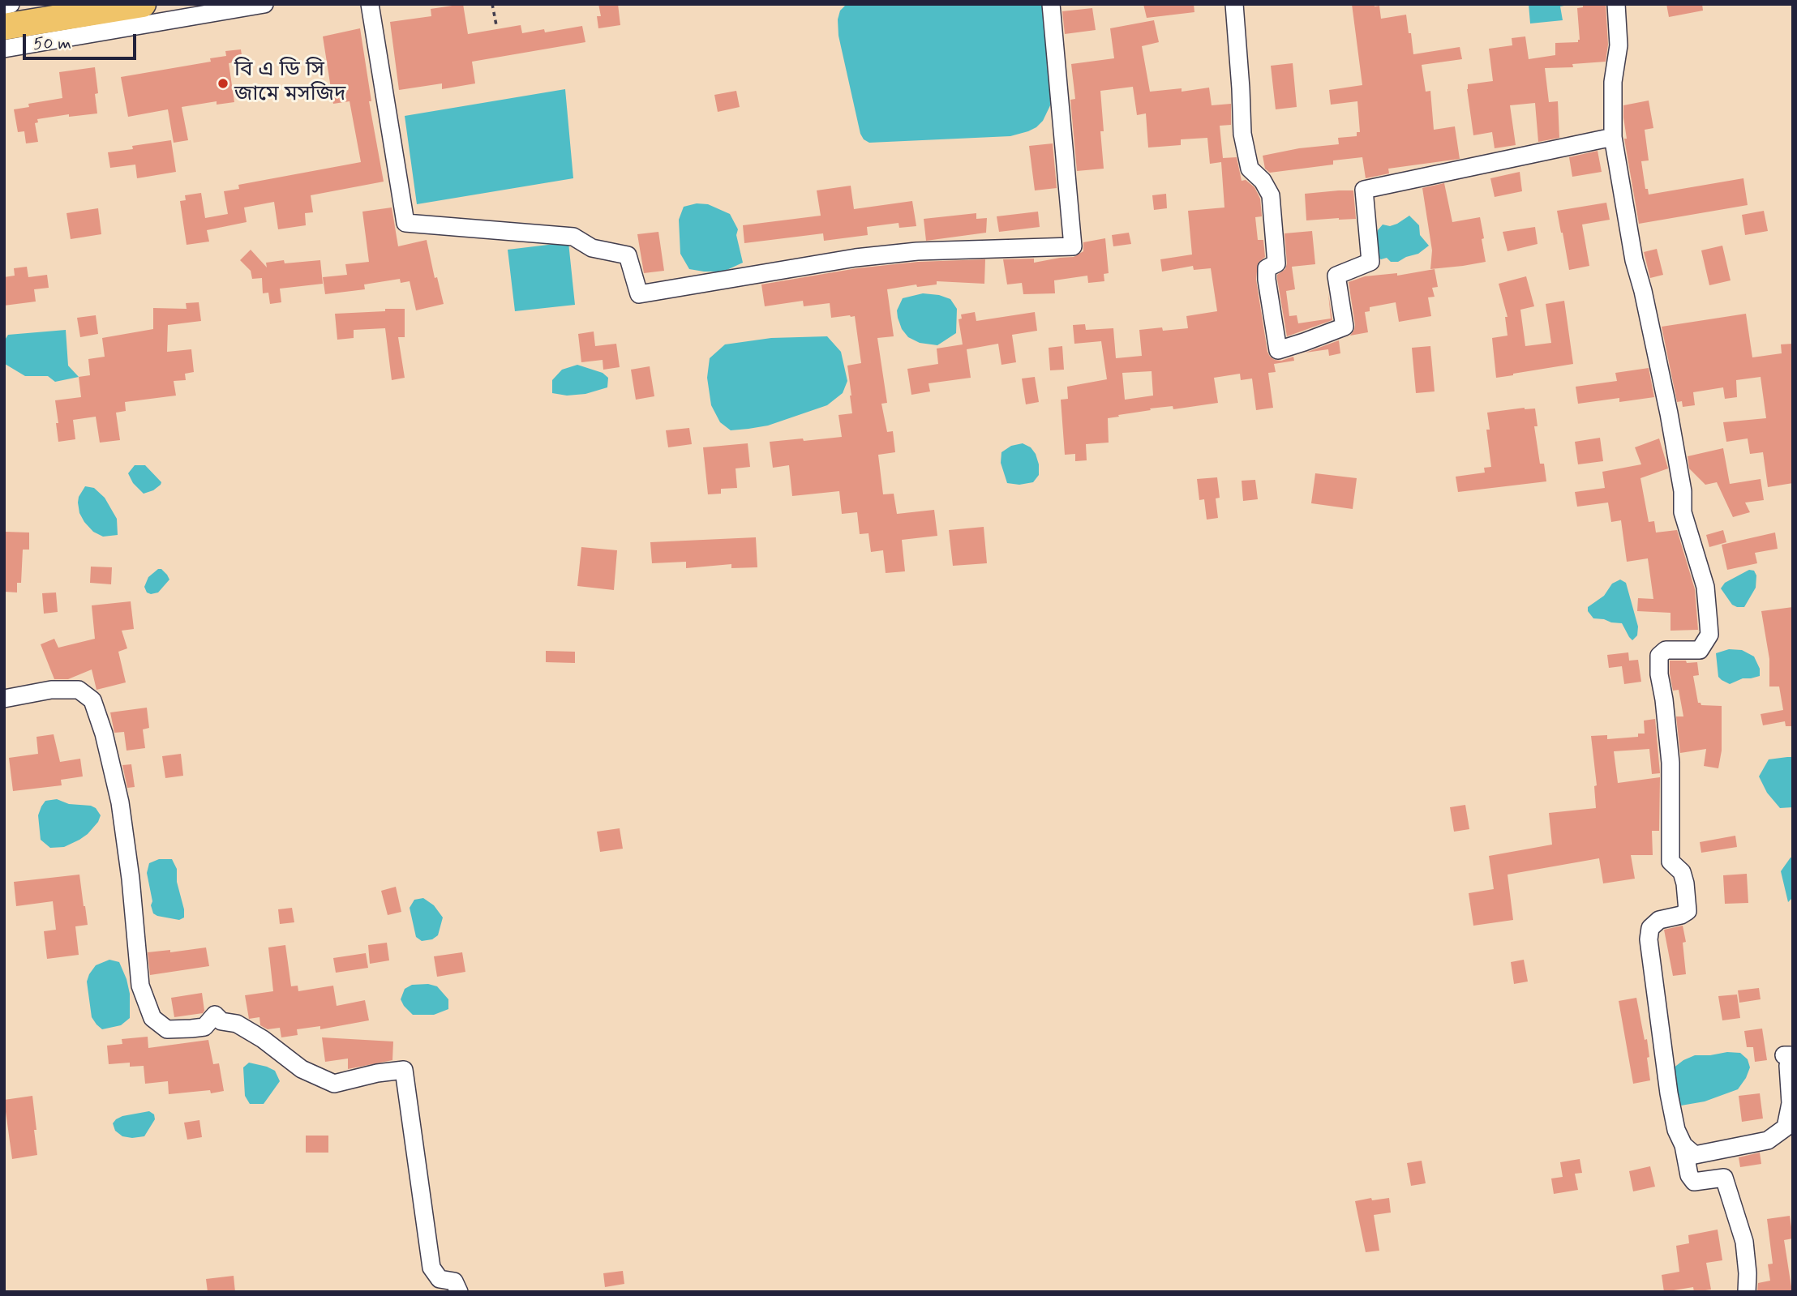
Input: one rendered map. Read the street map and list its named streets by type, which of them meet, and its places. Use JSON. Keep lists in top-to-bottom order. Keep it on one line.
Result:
{"places":["বি এ ডি সি জামে মসজিদ"],"scale_bar":"50 m"}
